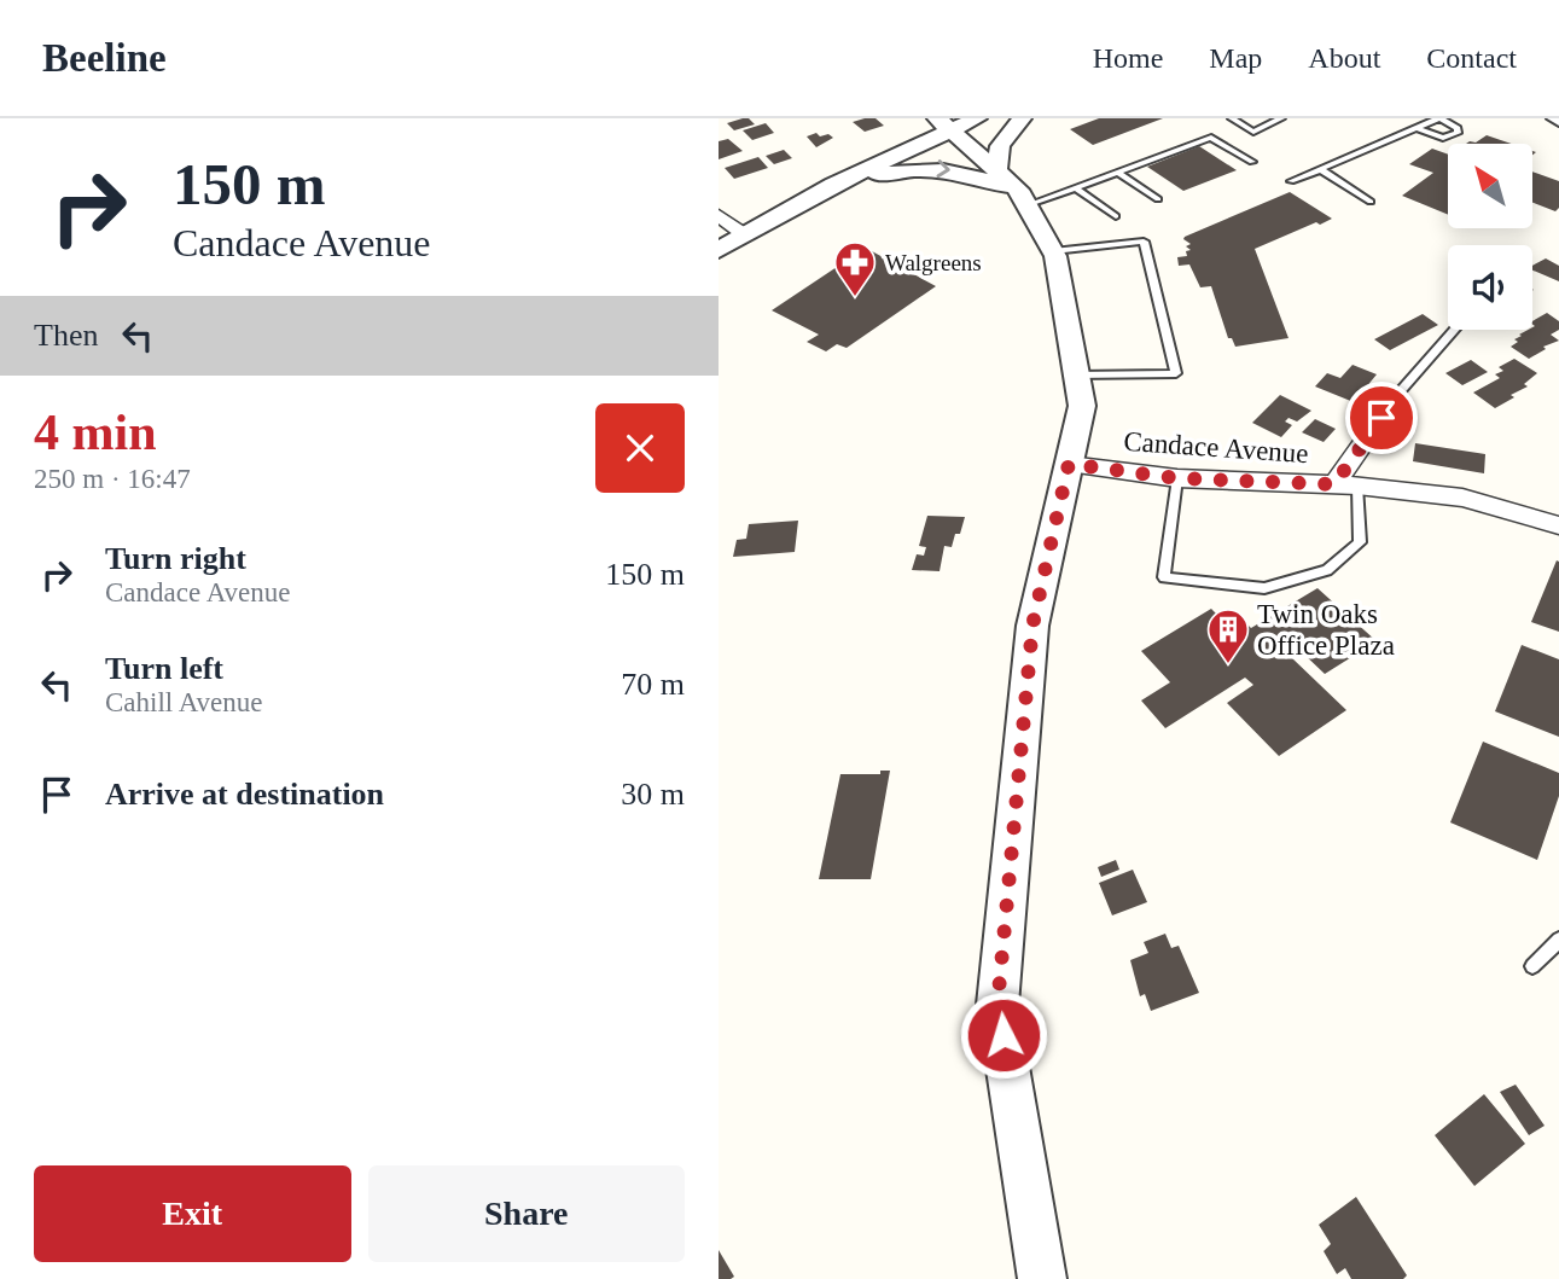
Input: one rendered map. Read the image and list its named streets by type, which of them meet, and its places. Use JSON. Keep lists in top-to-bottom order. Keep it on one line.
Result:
{"streets":{"street":["Candace Avenue"]},"places":{"pharmacy":["Walgreens"],"building":["Twin Oaks Office Plaza"]},"north":"top left","page":{"header":"Beeline","nav":["Home","Map","About","Contact"],"turn":["150 m","Candace Avenue"],"then":"Then","heading":["4 min","250 m · 16:47"],"list":[{"name":"Turn right","note":"Candace Avenue","value":"150 m"},{"name":"Turn left","note":"Cahill Avenue","value":"70 m"},{"name":"Arrive at destination","value":"30 m"}],"buttons":["Exit","Share"]}}
